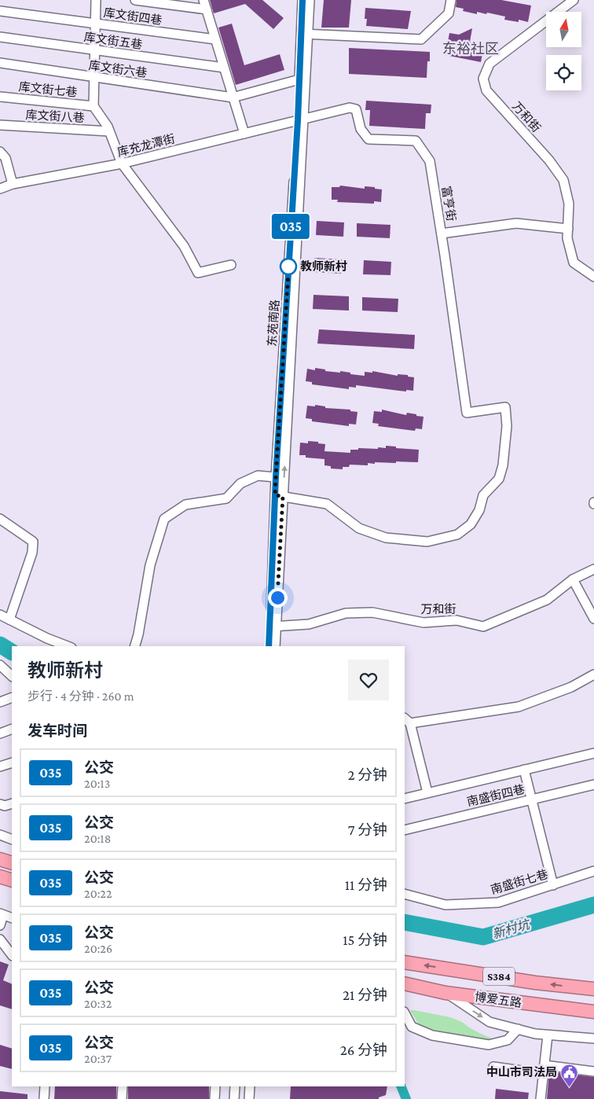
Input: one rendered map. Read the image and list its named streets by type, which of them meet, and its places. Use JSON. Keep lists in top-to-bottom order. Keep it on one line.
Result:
{"streets":{"highway":["S384","博爱五路"],"street":["库文街四巷","库文街五巷","库文街六巷","库文街七巷","库文街八巷","万和街","库充龙潭街","富亨街","东苑南路","南盛街四巷","南盛街七巷"]},"crossings":[["万和街","东苑南路"],["库充龙潭街","富亨街"],["库充龙潭街","东苑南路"],["富亨街","东苑南路"]],"districts":["东裕社区"],"water":["新村坑"],"places":{"other":["教师新村"],"public building":["中山市司法局"]},"lines":["bus line 035"],"north":"top","page":{"on_map":"035","heading":[["教师新村","步行 · 4 分钟 · 260 m"],"发车时间"],"list":[{"mark":"035","name":"公交","note":"20:13","value":"2 分钟"},{"mark":"035","name":"公交","note":"20:18","value":"7 分钟"},{"mark":"035","name":"公交","note":"20:22","value":"11 分钟"},{"mark":"035","name":"公交","note":"20:26","value":"15 分钟"},{"mark":"035","name":"公交","note":"20:32","value":"21 分钟"},{"mark":"035","name":"公交","note":"20:37","value":"26 分钟"}]}}
